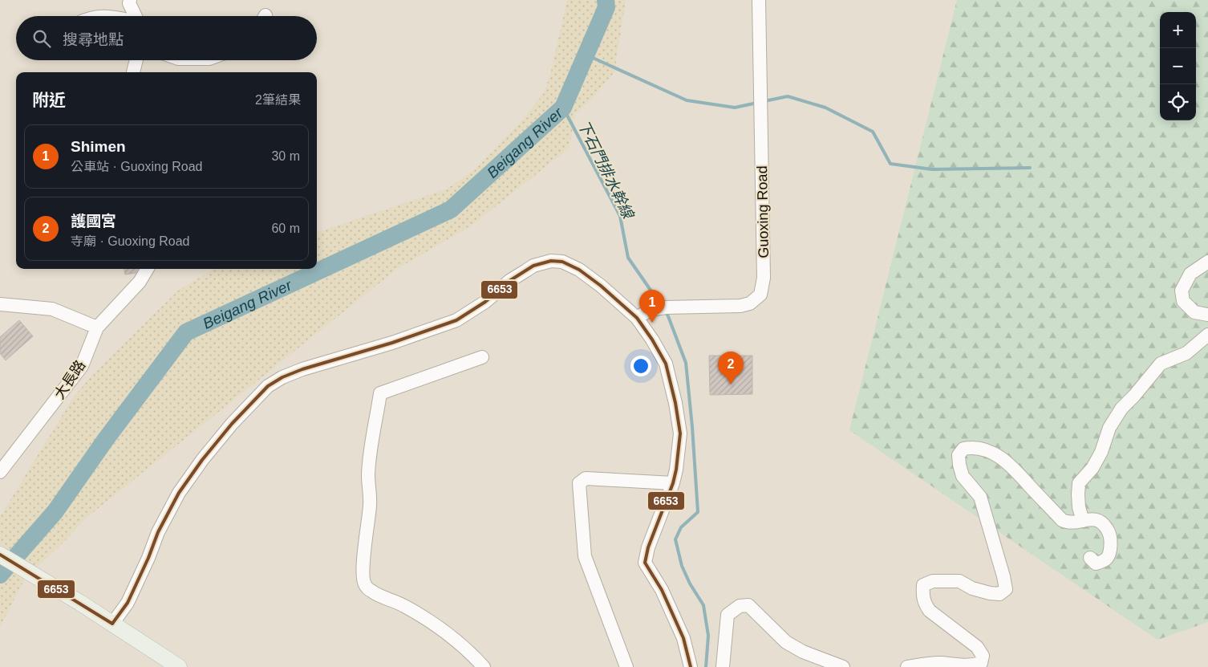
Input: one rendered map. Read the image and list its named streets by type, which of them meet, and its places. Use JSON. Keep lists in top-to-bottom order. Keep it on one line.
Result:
{"streets":{"street":["Guoxing Road","大長路"]},"water":["Beigang River","下石門排水幹線"],"lines":["transit line 6653"],"page":{"map_buttons":["+","−"],"search":"搜尋地點","heading":["附近","2筆結果"],"list":[{"mark":"1","name":"Shimen","note":"公車站 · Guoxing Road","value":"30 m"},{"mark":"2","name":"護國宮","note":"寺廟 · Guoxing Road","value":"60 m"}],"pins":["1","2"]}}
